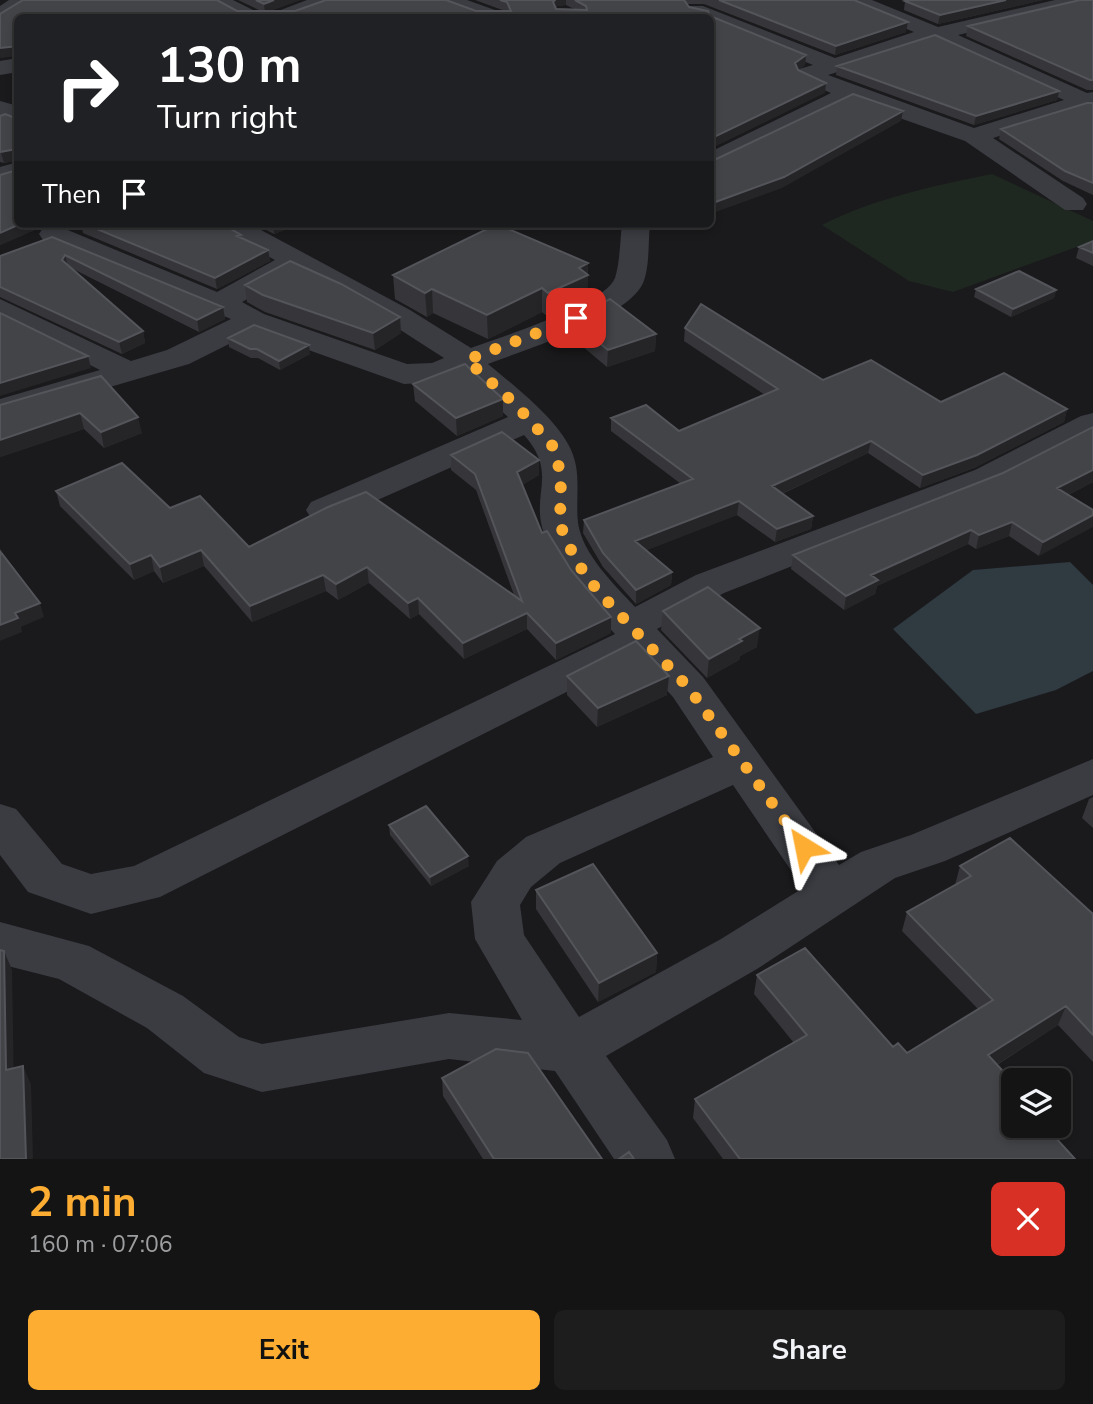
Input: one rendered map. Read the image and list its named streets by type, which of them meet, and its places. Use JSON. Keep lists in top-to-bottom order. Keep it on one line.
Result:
{"page":{"turn":["130 m","Turn right"],"then":"Then","heading":["2 min","160 m · 07:06"],"buttons":["Exit","Share"]}}
